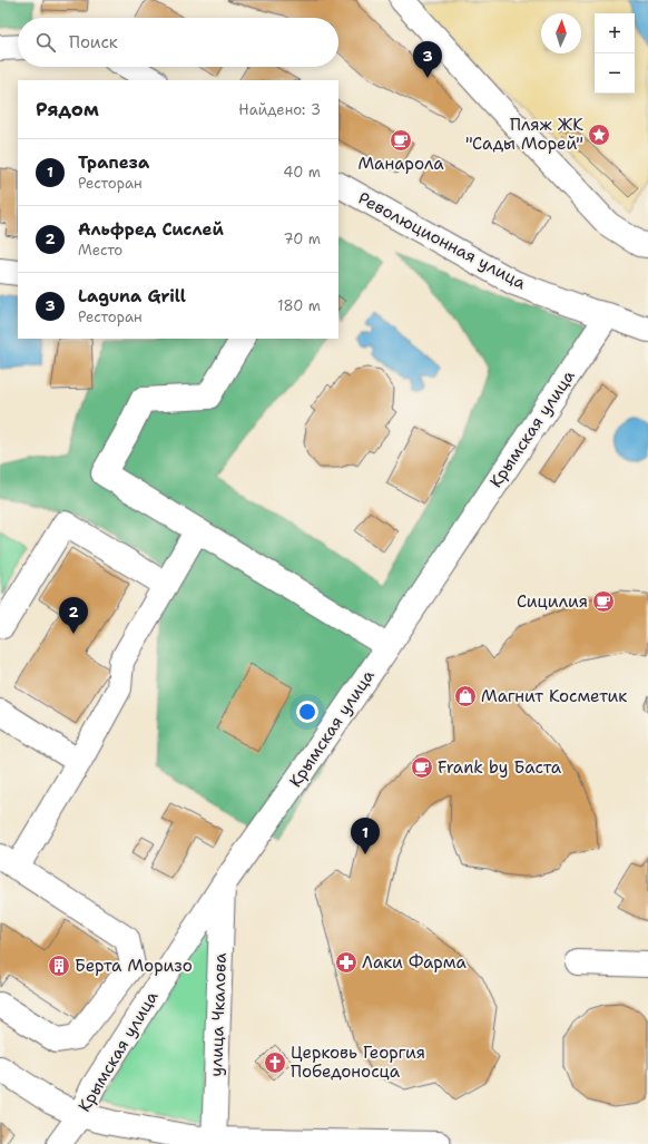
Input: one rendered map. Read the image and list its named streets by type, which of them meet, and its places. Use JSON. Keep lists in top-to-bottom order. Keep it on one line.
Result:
{"streets":{"street":["Революционная улица","Крымская улица","улица Чкалова"]},"crossings":[["Революционная улица","Крымская улица"],["Крымская улица","улица Чкалова"]],"places":{"place":["Пляж ЖК \"Сады Морей\""],"cafe":["Манарола","Сицилия","Frank by Баста"],"shop":["Магнит Косметик"],"pharmacy":["Лаки Фарма"],"building":["Берта Моризо"],"church":["Церковь Георгия Победоносца"]},"north":"top","page":{"map_buttons":["+","−"],"search":"Поиск","pins":["3","2","1"],"heading":["Рядом","Найдено: 3"],"list":[{"mark":"1","name":"Трапеза","note":"Ресторан","value":"40 m"},{"mark":"2","name":"Альфред Сислей","note":"Место","value":"70 m"},{"mark":"3","name":"Laguna Grill","note":"Ресторан","value":"180 m"}]}}
